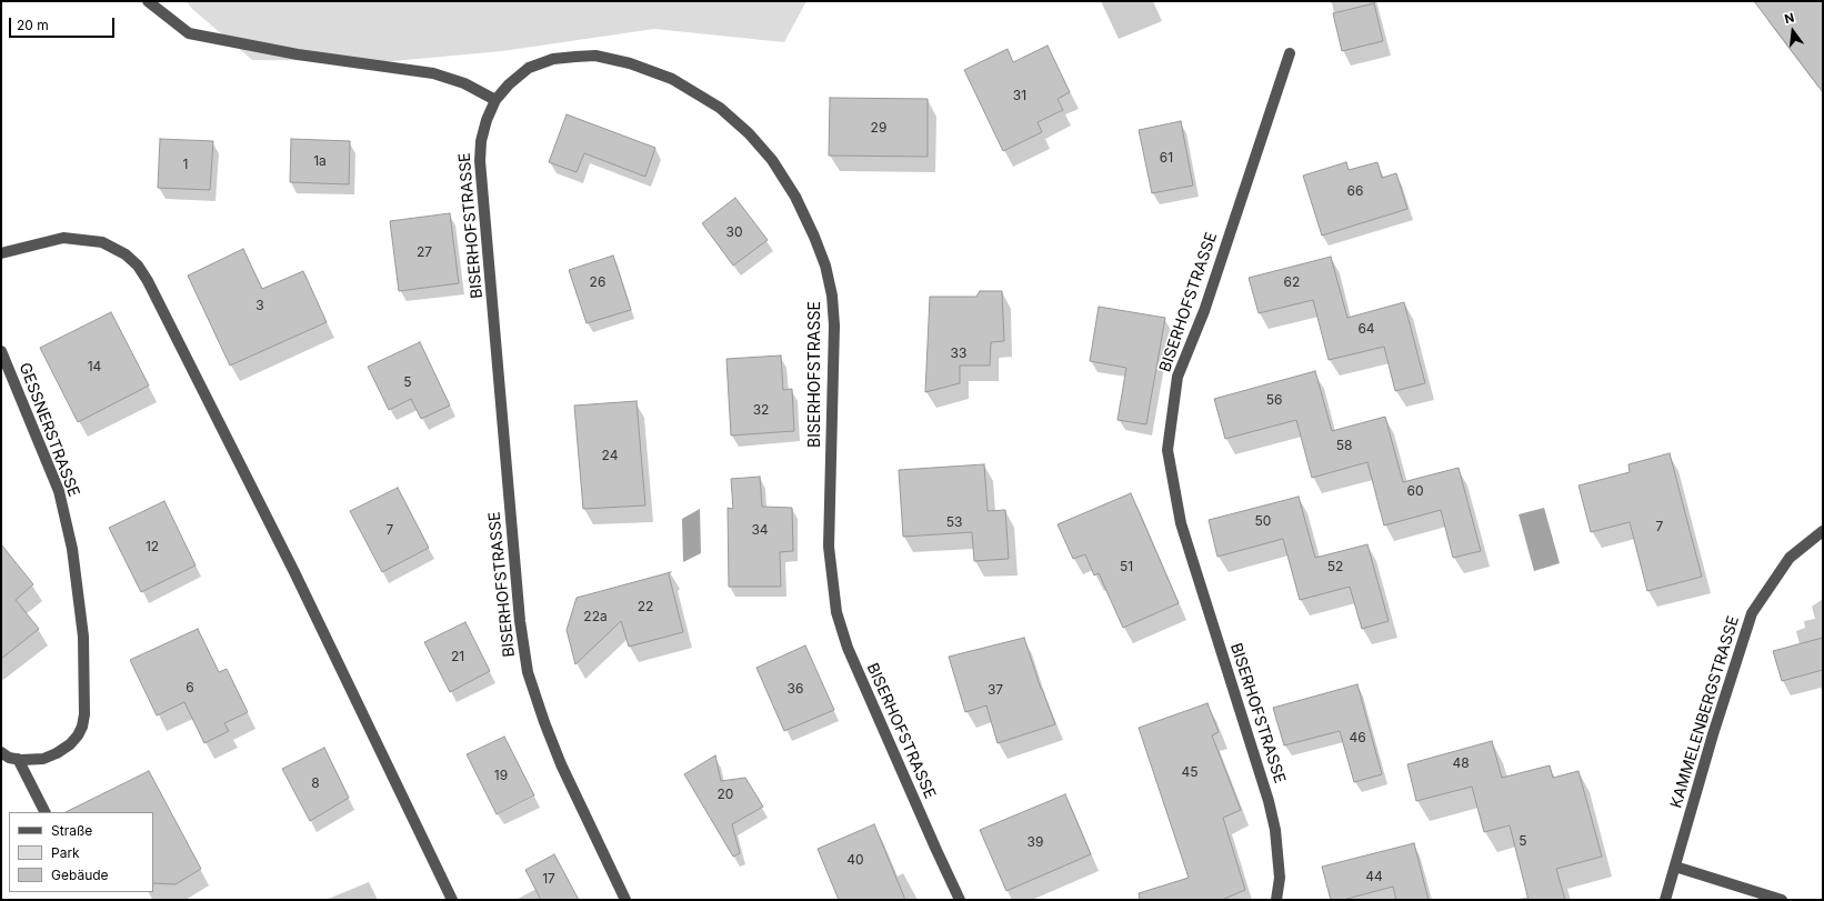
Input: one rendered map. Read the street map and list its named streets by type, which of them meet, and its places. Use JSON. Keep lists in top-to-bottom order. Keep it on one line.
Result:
{"streets":{"street":["BISERHOFSTRASSE","GESSNERSTRASSE","KAMMELENBERGSTRASSE"]},"house_numbers":["31","29","61","1a","1","66","30","27","26","62","3","64","33","14","5","56","32","58","24","60","50","53","7","7","34","12","51","52","22","22a","21","6","36","37","46","48","45","19","8","20","5","39","40","44","17"],"legend":["Straße","Park","Gebäude"],"scale_bar":"20 m","north":"top"}
